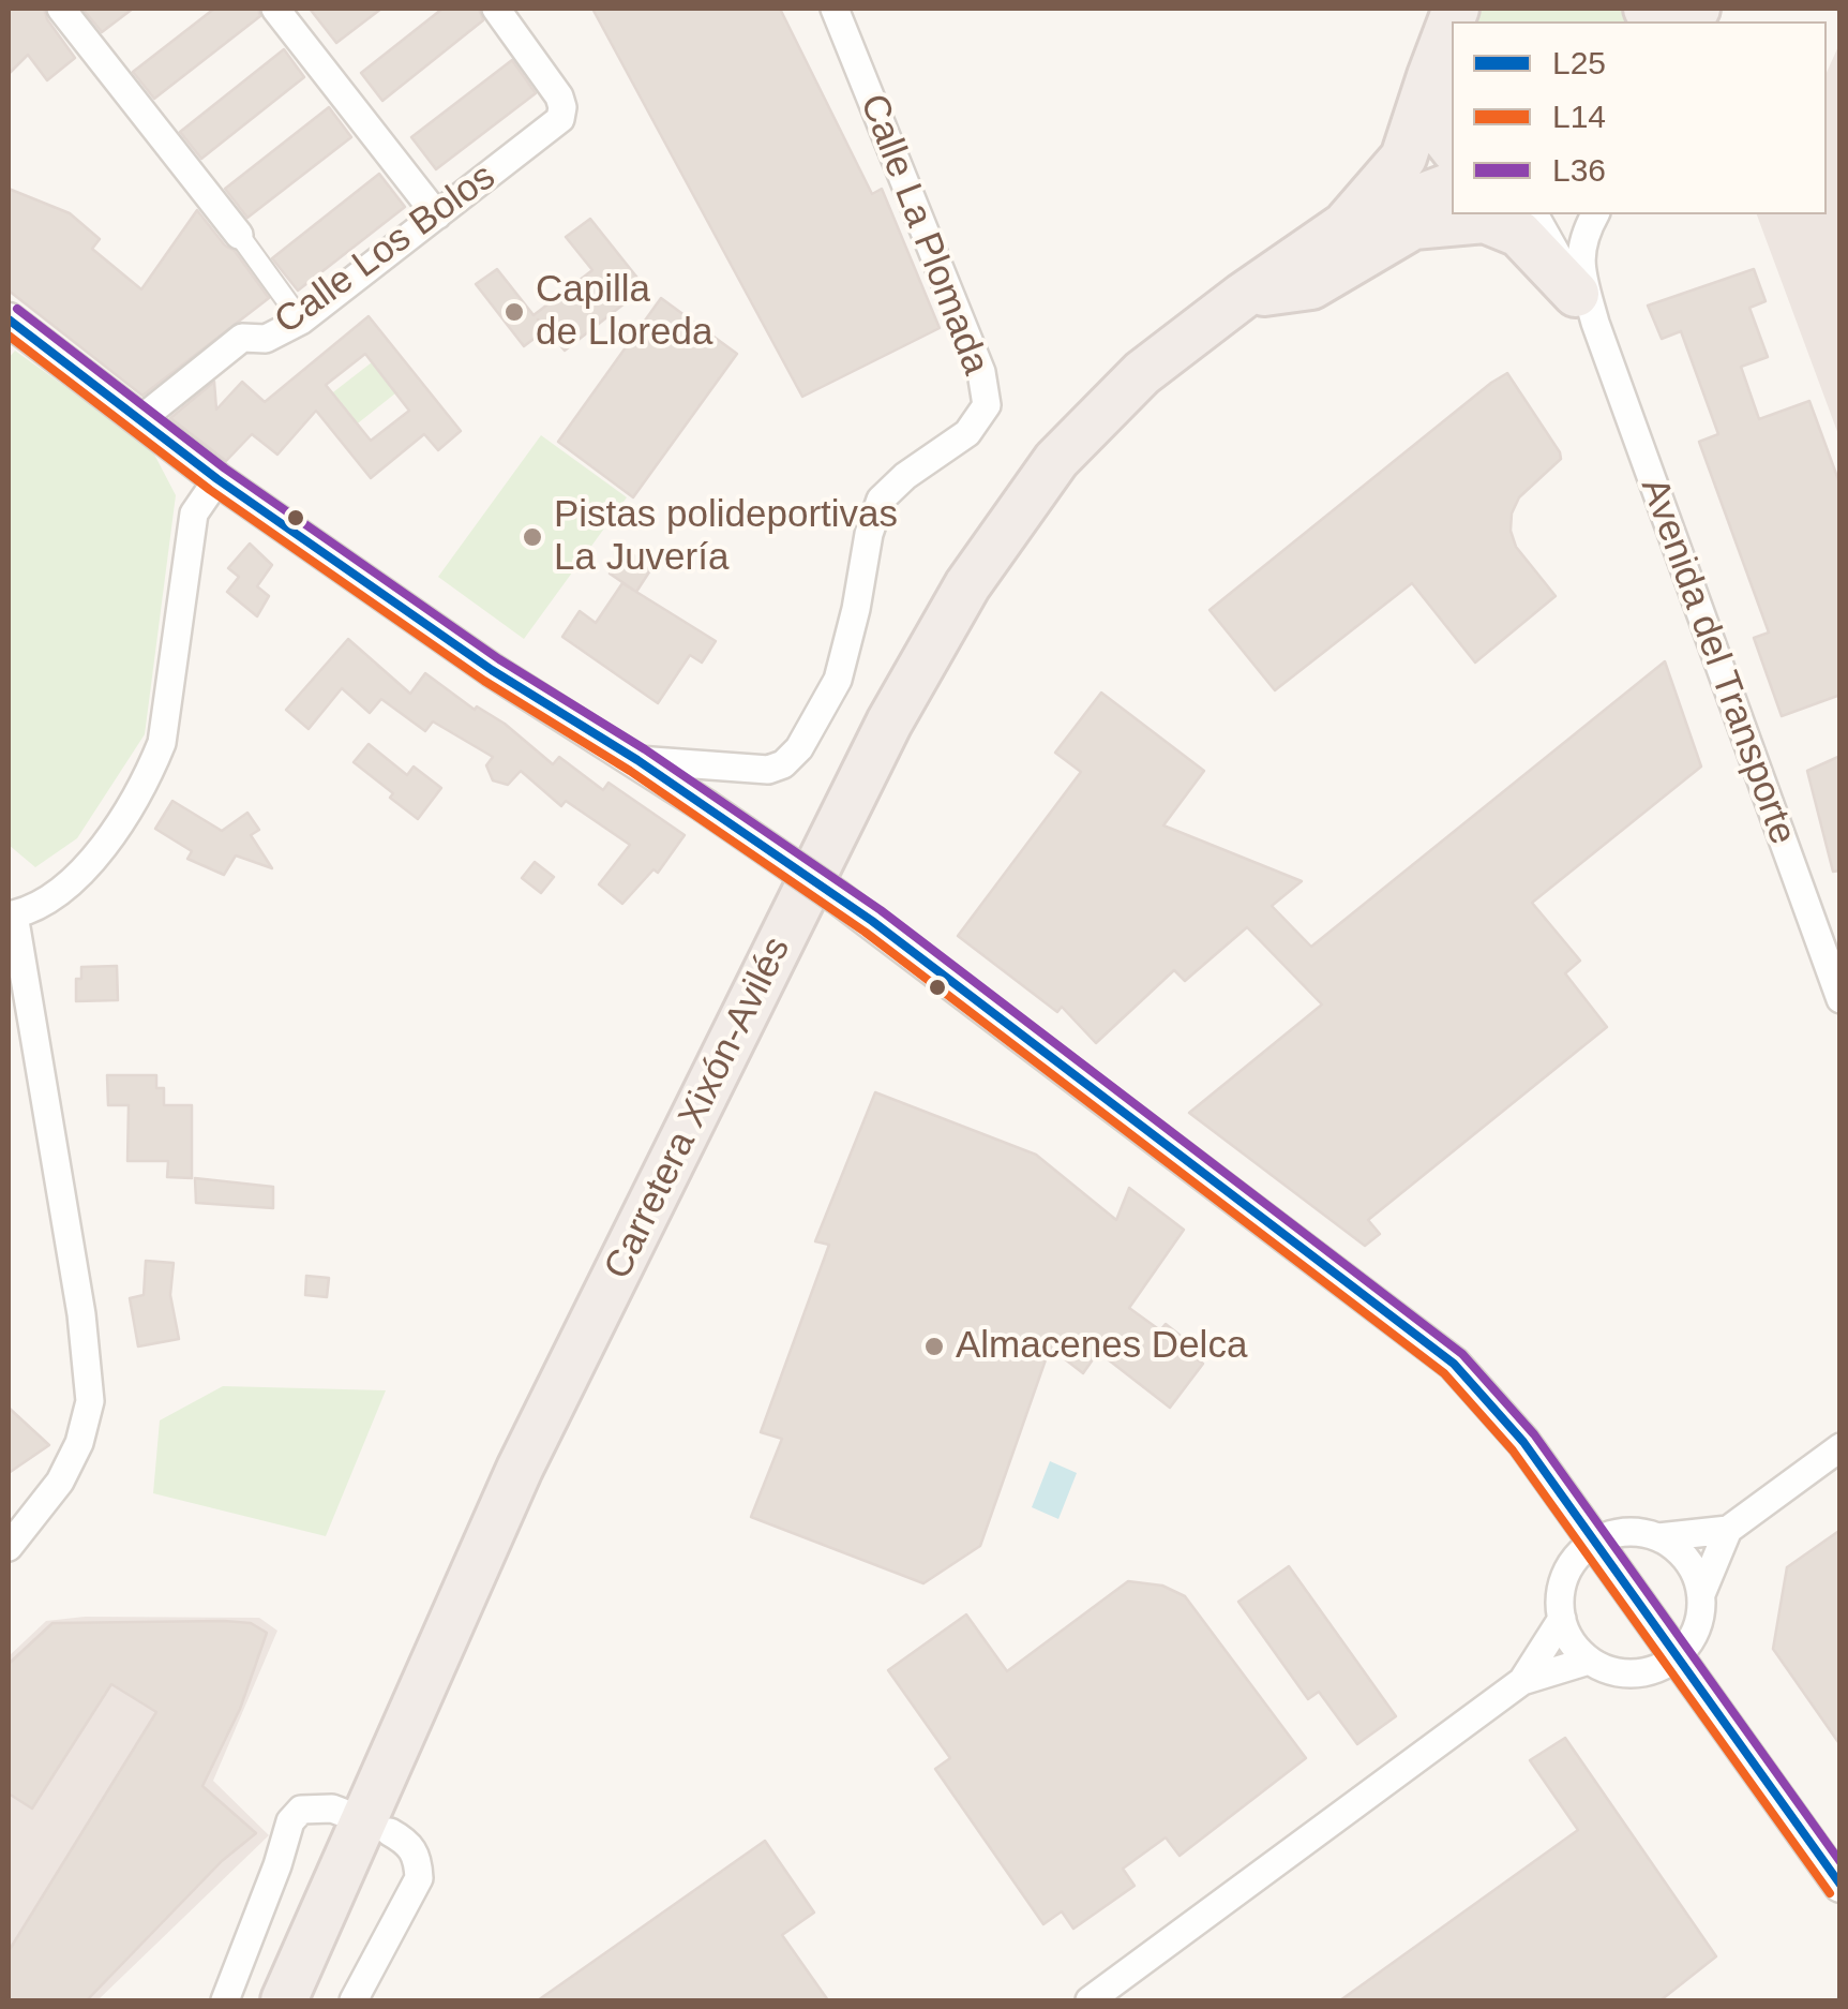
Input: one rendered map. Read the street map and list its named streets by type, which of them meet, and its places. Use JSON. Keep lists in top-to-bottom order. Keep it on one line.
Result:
{"streets":{"highway":["Carretera Xixón-Avilés"],"street":["Calle La Plomada","Calle Los Bolos","Avenida del Transporte"]},"places":["Capilla de Lloreda","Pistas polideportivas La Juvería","Almacenes Delca"],"lines":["transit line L36","transit line L25","transit line L14"],"legend":["L25","L14","L36"]}
